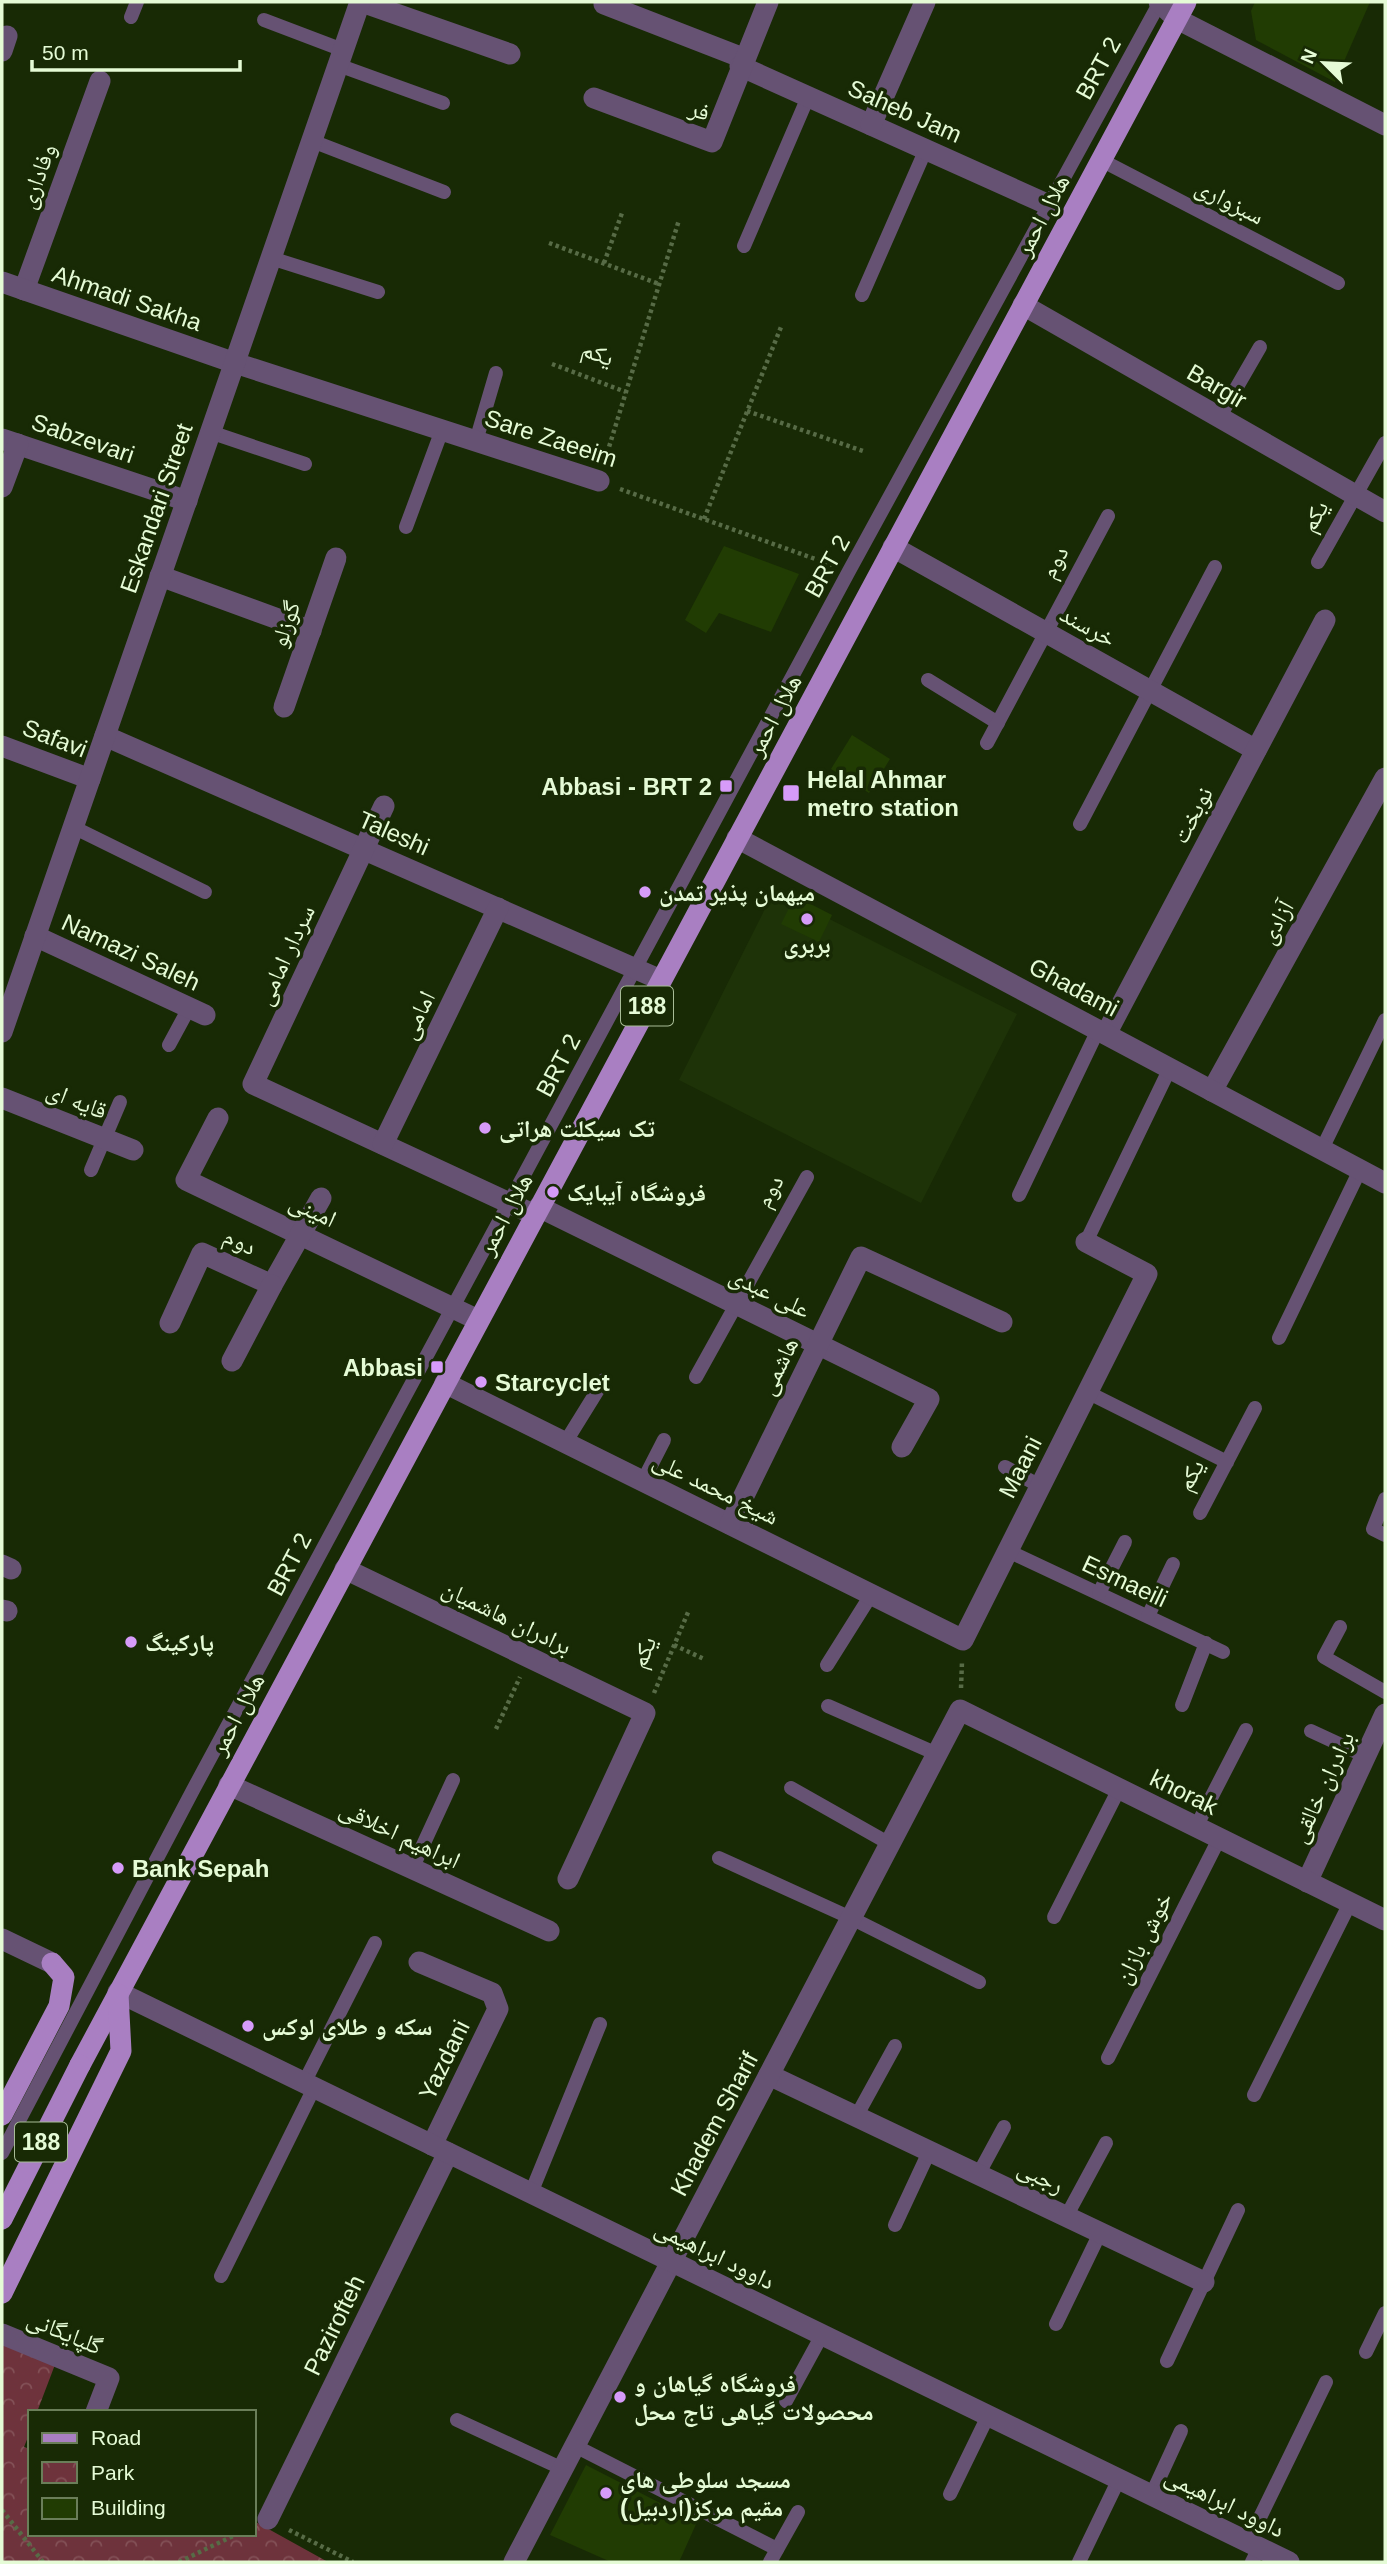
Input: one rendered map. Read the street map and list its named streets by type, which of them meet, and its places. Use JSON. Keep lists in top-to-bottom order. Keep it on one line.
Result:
{"streets":{"main road":["هلال احمر","188"],"street":["فر","Saheb Jam","وفاداری","Ahmadi Sakha","Bargir","Sabzevari","Sare Zaeeim","Eskandari Street","دوم","گوزلو","خرسند","Safavi","نوبخت","Taleshi","آزادی","Namazi Saleh","سردار امامی","Ghadami","امامی","قایه ای","امینی","علی عبدی","هاشمی","Maani","شیخ محمد علی","برادران هاشمیان","برادران خالقی","khorak","ابراهیم اخلاقی","Yazdani","Khadem Sharif","رجبی","داوود ابراهیمی","Pazirofteh","گلپایگانی"],"lane":["BRT 2","سبزواری","یکم","Esmaeili","خوش بازان"]},"crossings":[["BRT 2","Saheb Jam"],["BRT 2","Sare Zaeeim"],["BRT 2","Taleshi"],["BRT 2","امینی"],["فر","Saheb Jam"],["وفاداری","Ahmadi Sakha"],["سبزواری","هلال احمر"],["هلال احمر","Bargir"],["هلال احمر","خرسند"],["هلال احمر","Taleshi"],["هلال احمر","Ghadami"],["هلال احمر","امینی"],["هلال احمر","علی عبدی"],["هلال احمر","شیخ محمد علی"],["هلال احمر","برادران هاشمیان"],["هلال احمر","ابراهیم اخلاقی"],["هلال احمر","داوود ابراهیمی"],["Ahmadi Sakha","Sare Zaeeim"],["Ahmadi Sakha","Eskandari Street"],["یکم","Bargir"],["یکم","برادران هاشمیان"],["Sabzevari","Eskandari Street"],["Sare Zaeeim","Eskandari Street"],["Eskandari Street","Safavi"],["Eskandari Street","Taleshi"],["Eskandari Street","Namazi Saleh"],["دوم","خرسند"],["دوم","امینی"],["دوم","علی عبدی"],["خرسند","نوبخت"],["نوبخت","Ghadami"],["Taleshi","سردار امامی"],["Taleshi","امامی"],["آزادی","Ghadami"],["سردار امامی","امامی"],["علی عبدی","هاشمی"],["هاشمی","شیخ محمد علی"],["Maani","شیخ محمد علی"],["Maani","Esmaeili"],["برادران خالقی","khorak"],["khorak","خوش بازان"],["khorak","Khadem Sharif"],["Yazdani","داوود ابراهیمی"],["Yazdani","Pazirofteh"],["Khadem Sharif","رجبی"],["Khadem Sharif","داوود ابراهیمی"],["داوود ابراهیمی","Pazirofteh"]],"places":{"transit":["Abbasi - BRT 2","Helal Ahmar metro station","Abbasi"],"other":["میهمان پذیر تمدن","بربری","تک سیکلت هراتی","فروشگاه آیبایک","Starcyclet","پارکینگ","Bank Sepah","سکه و طلای لوکس","فروشگاه گیاهان و محصولات گیاهی تاج محل","مسجد سلوطی های مقیم مرکز(اردبیل)"]},"legend":["Road","Park","Building"],"scale_bar":"50 m","north":"top left"}
